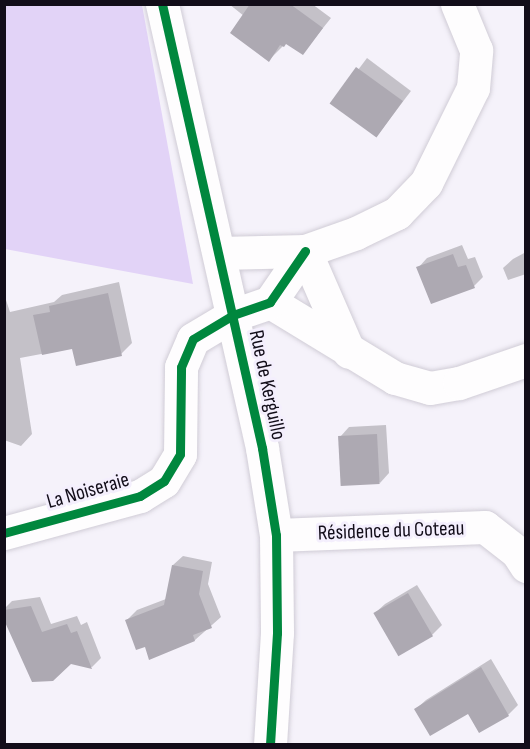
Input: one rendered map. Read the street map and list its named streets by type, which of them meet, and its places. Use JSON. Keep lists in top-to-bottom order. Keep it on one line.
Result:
{"streets":{"street":["Rue de Kerguillo","La Noiseraie","Résidence du Coteau"]},"crossings":[["Rue de Kerguillo","La Noiseraie"],["Rue de Kerguillo","Résidence du Coteau"]]}
